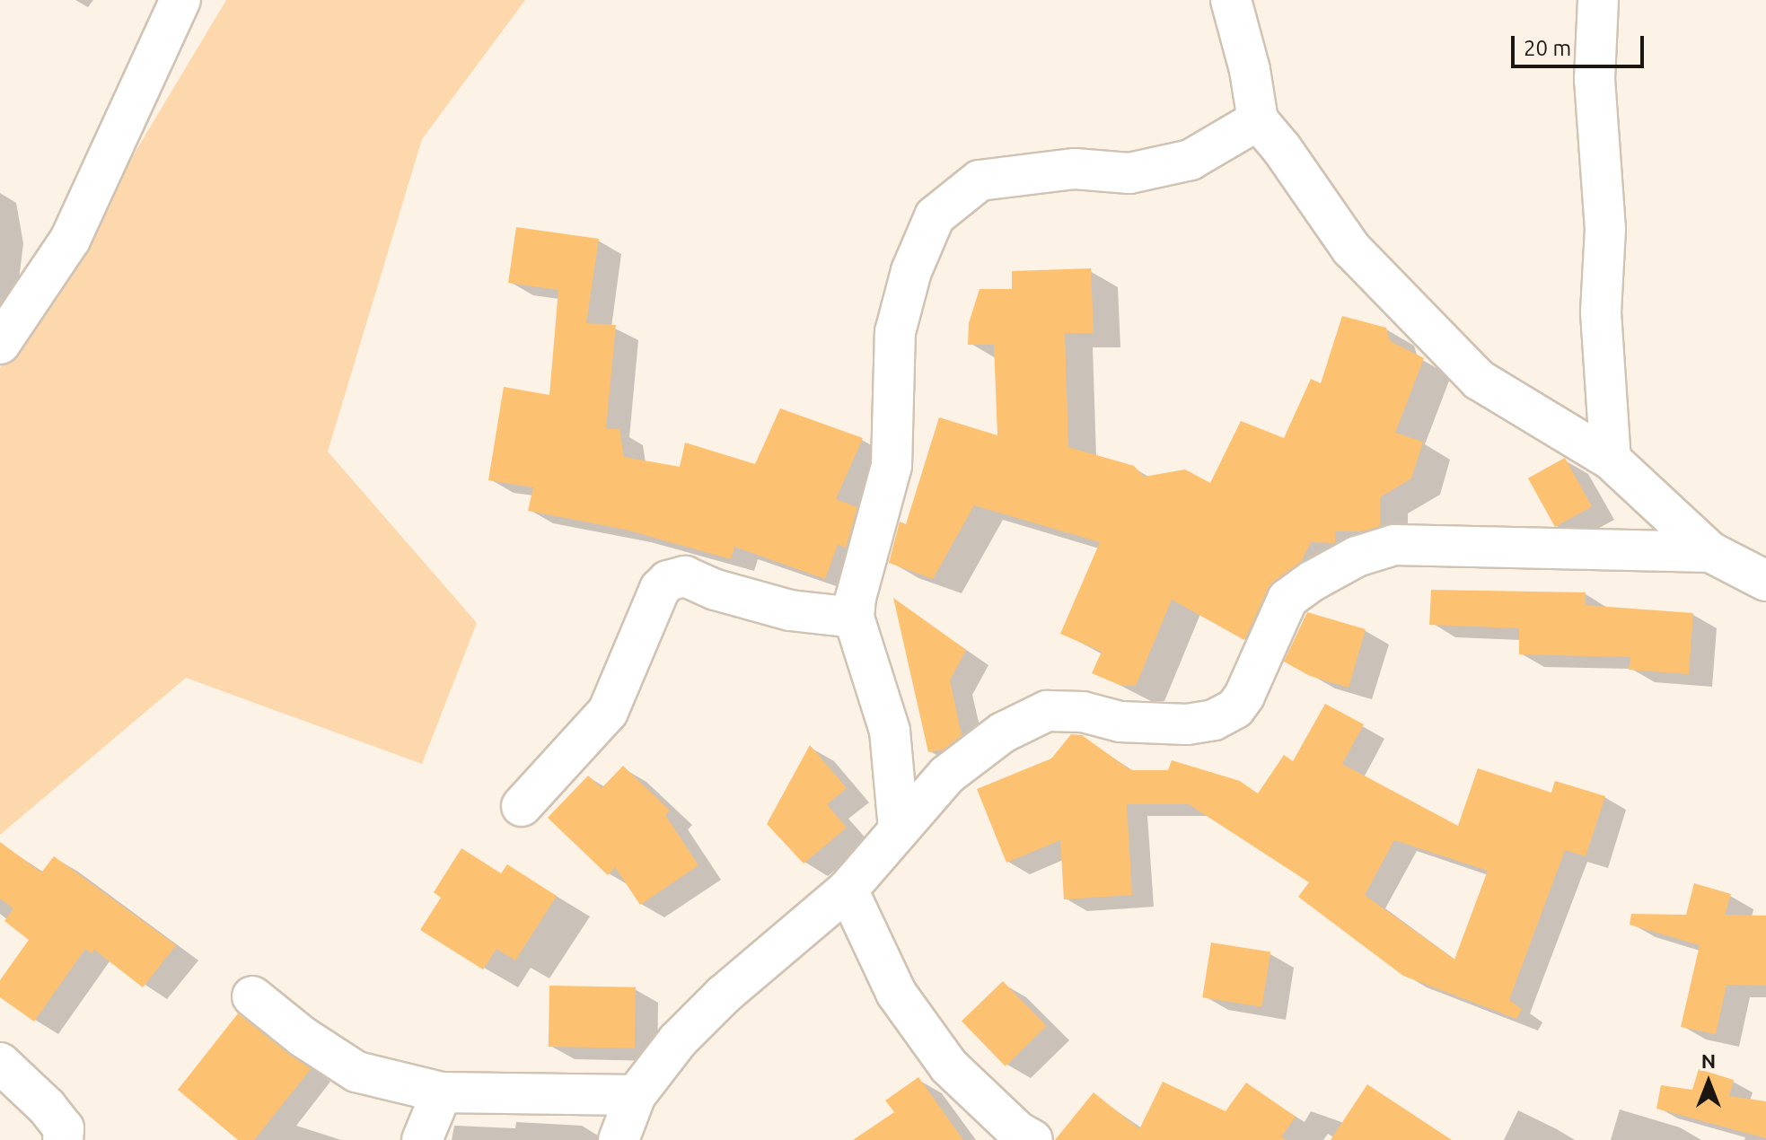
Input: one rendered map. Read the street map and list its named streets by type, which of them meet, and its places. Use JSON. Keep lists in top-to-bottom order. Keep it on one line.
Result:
{"scale_bar":"20 m","north":"top"}
